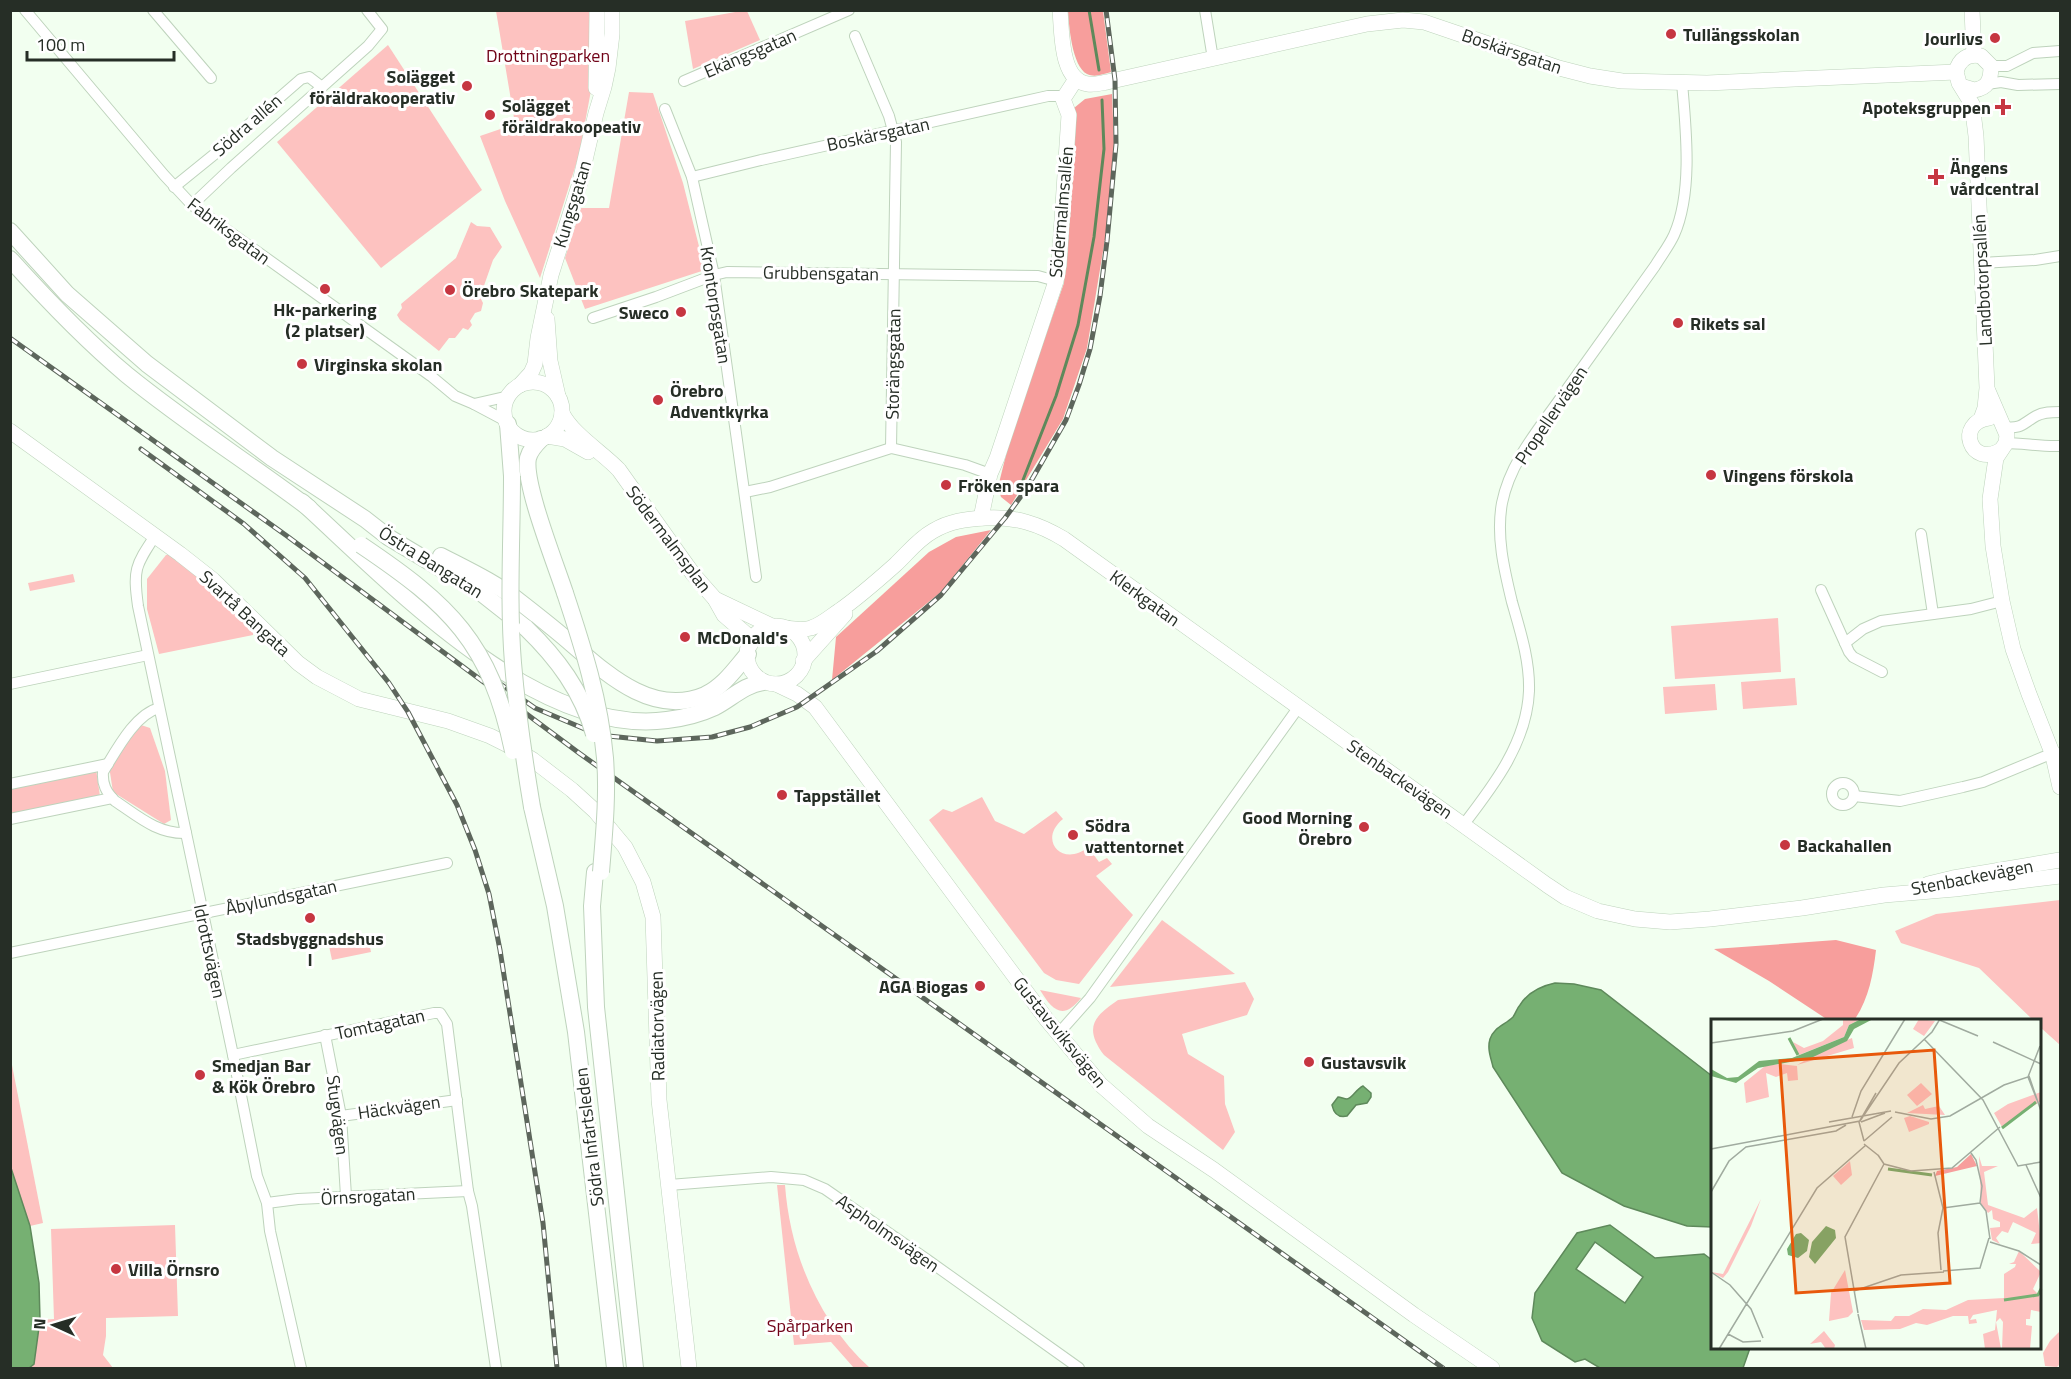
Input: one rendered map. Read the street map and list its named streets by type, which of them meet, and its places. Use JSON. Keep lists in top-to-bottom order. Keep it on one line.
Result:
{"streets":{"main road":["Östra Bangatan","Södra Infartsleden"],"street":["Boskärsgatan","Ekängsgatan","Södra allén","Kungsgatan","Södermalmsallén","Fabriksgatan","Grubbensgatan","Landbotorpsallén","Krontorpsgatan","Storängsgatan","Propellervägen","Södermalmsplan","Klerkgatan","Svartå Bangata","Stenbackevägen","Åbylundsgatan","Idrottsvägen","Tomtagatan","Radiatorvägen","Gustavsviksvägen","Häckvägen","Stugvägen","Örnsrogatan","Aspholmsvägen"]},"crossings":[["Boskärsgatan","Södermalmsallén"],["Boskärsgatan","Landbotorpsallén"],["Boskärsgatan","Krontorpsgatan"],["Boskärsgatan","Storängsgatan"],["Boskärsgatan","Propellervägen"],["Södra allén","Fabriksgatan"],["Kungsgatan","Fabriksgatan"],["Kungsgatan","Södermalmsplan"],["Södermalmsallén","Grubbensgatan"],["Södermalmsallén","Klerkgatan"],["Fabriksgatan","Södermalmsplan"],["Grubbensgatan","Krontorpsgatan"],["Grubbensgatan","Storängsgatan"],["Propellervägen","Stenbackevägen"],["Södermalmsplan","Gustavsviksvägen"],["Östra Bangatan","Södra Infartsleden"],["Klerkgatan","Stenbackevägen"],["Svartå Bangata","Idrottsvägen"],["Svartå Bangata","Radiatorvägen"],["Åbylundsgatan","Idrottsvägen"],["Idrottsvägen","Tomtagatan"],["Idrottsvägen","Örnsrogatan"],["Tomtagatan","Häckvägen"],["Tomtagatan","Stugvägen"],["Radiatorvägen","Aspholmsvägen"],["Häckvägen","Stugvägen"],["Stugvägen","Örnsrogatan"]],"parks":["Drottningparken","Spårparken"],"places":{"other":["Tullängsskolan","Jourlivs","Solägget föräldrakooperativ","Solägget föräldrakoopeativ","Hk-parkering (2 platser)","Örebro Skatepark","Sweco","Rikets sal","Virginska skolan","Örebro Adventkyrka","Vingens förskola","Fröken spara","McDonald's","Tappstället","Good Morning Örebro","Södra vattentornet","Backahallen","Stadsbyggnadshus I","AGA Biogas","Gustavsvik","Smedjan Bar & Kök Örebro","Villa Örnsro"],"health":["Apoteksgruppen","Ängens vårdcentral"]},"scale_bar":"100 m","north":"left"}
